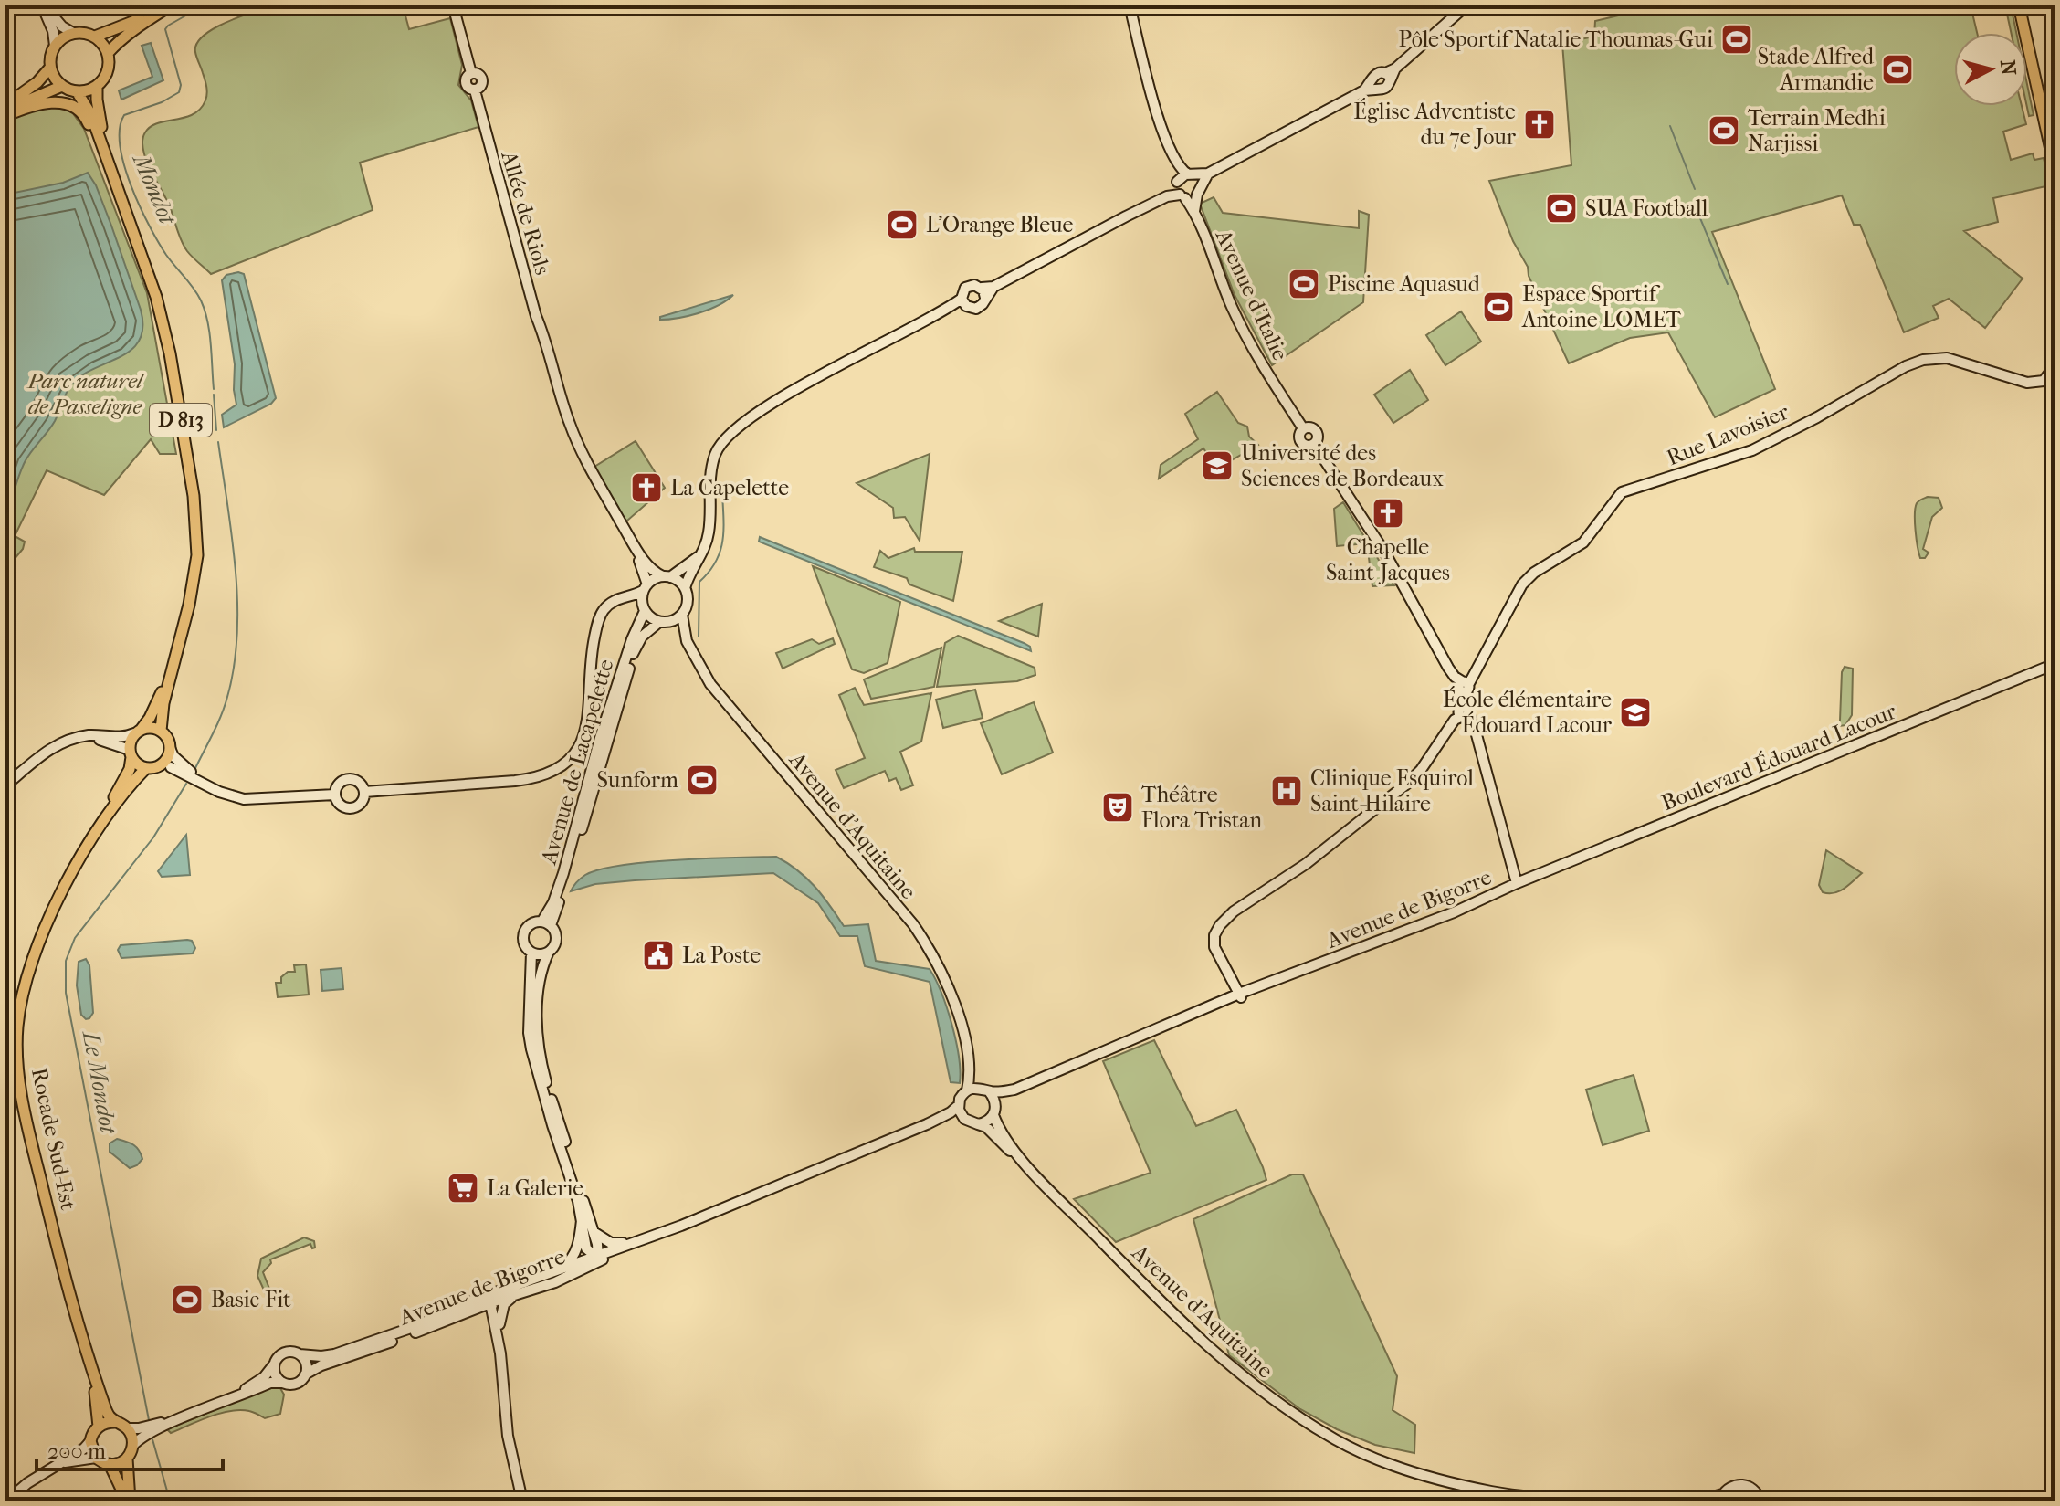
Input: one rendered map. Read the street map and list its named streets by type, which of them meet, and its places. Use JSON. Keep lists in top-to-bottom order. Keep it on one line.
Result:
{"streets":{"main road":["D 813","Rocade Sud-Est"],"street":["Allée de Riols","Avenue d'Italie","Rue Lavoisier","Boulevard Édouard Lacour","Avenue de Lacapelette","Avenue d'Aquitaine","Avenue de Bigorre"]},"crossings":[["Allée de Riols","Avenue de Lacapelette"],["Allée de Riols","Avenue d'Aquitaine"],["Avenue d'Italie","Rue Lavoisier"],["D 813","Rocade Sud-Est"],["Boulevard Édouard Lacour","Avenue de Bigorre"],["Avenue de Lacapelette","Avenue d'Aquitaine"],["Avenue de Lacapelette","Avenue de Bigorre"],["Avenue d'Aquitaine","Avenue de Bigorre"]],"water":["Mondot","Le Mondot"],"parks":["Parc naturel de Passeligne"],"places":{"sports":["Pôle Sportif Natalie Thoumas-Gui","Stade Alfred Armandie","Terrain Medhi Narjissi","SUA Football","L'Orange Bleue","Piscine Aquasud","Espace Sportif Antoine LOMET","Sunform","Basic-Fit"],"church":["Église Adventiste du 7e Jour","La Capelette","Chapelle Saint-Jacques"],"school or university":["Université des Sciences de Bordeaux","École élémentaire Édouard Lacour"],"hospital":["Clinique Esquirol Saint-Hilaire"],"theatre":["Théâtre Flora Tristan"],"public building":["La Poste"],"supermarket":["La Galerie"]},"scale_bar":"200 m","north":"right"}
